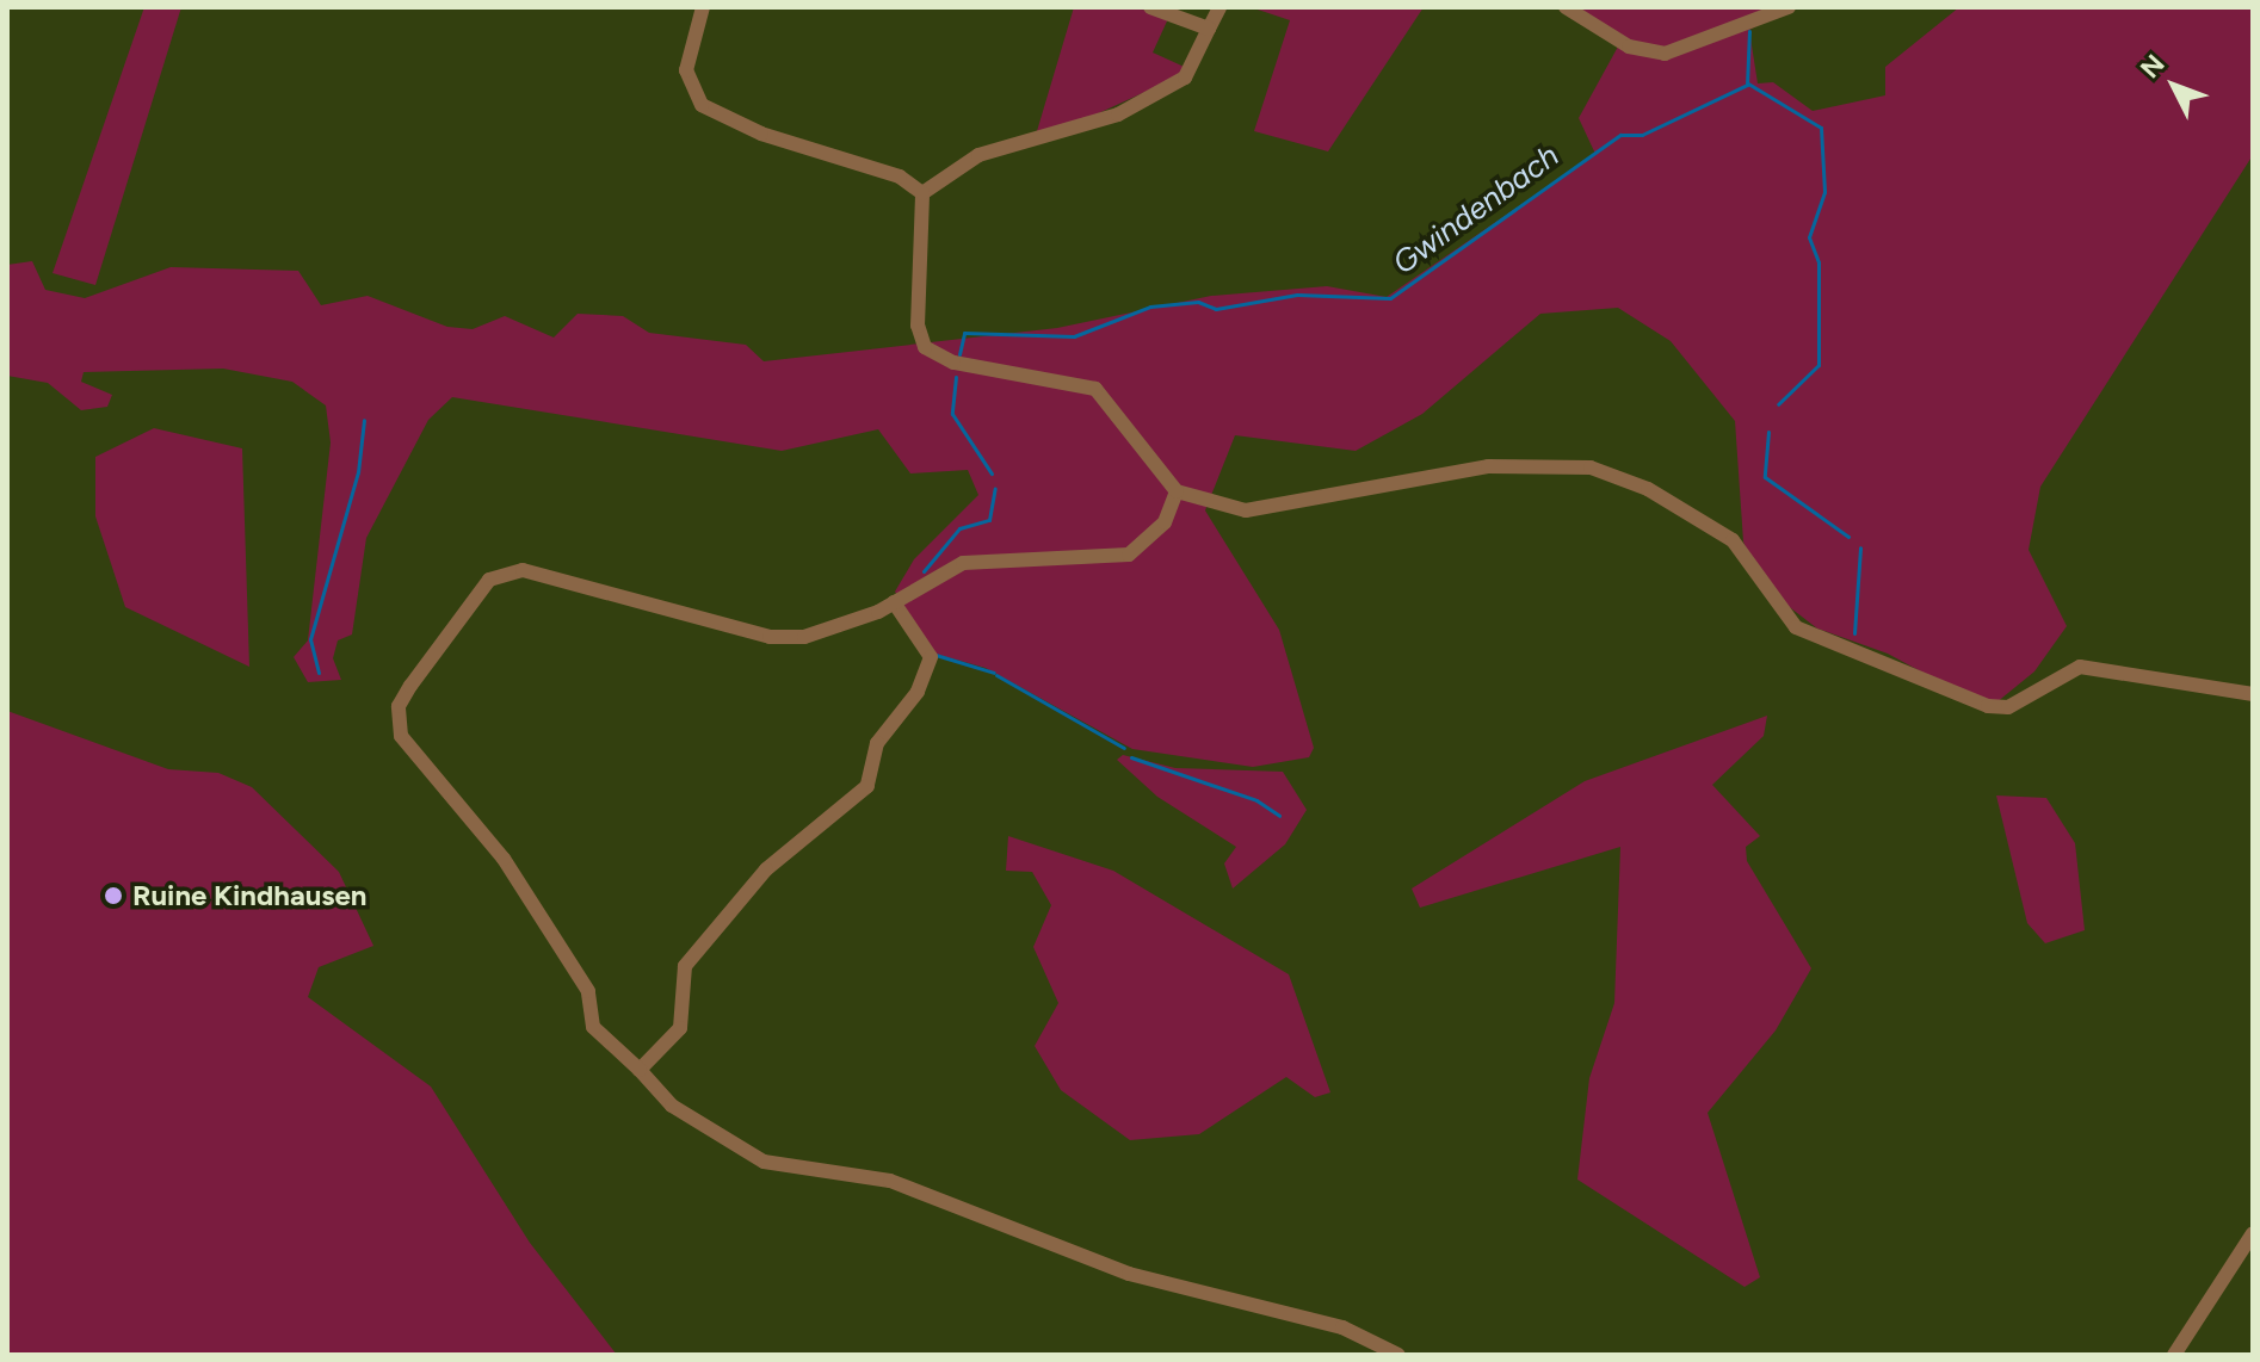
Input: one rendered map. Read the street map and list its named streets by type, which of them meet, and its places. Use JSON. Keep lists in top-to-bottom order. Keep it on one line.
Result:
{"water":["Gwindenbach"],"places":["Ruine Kindhausen"],"north":"top left"}
